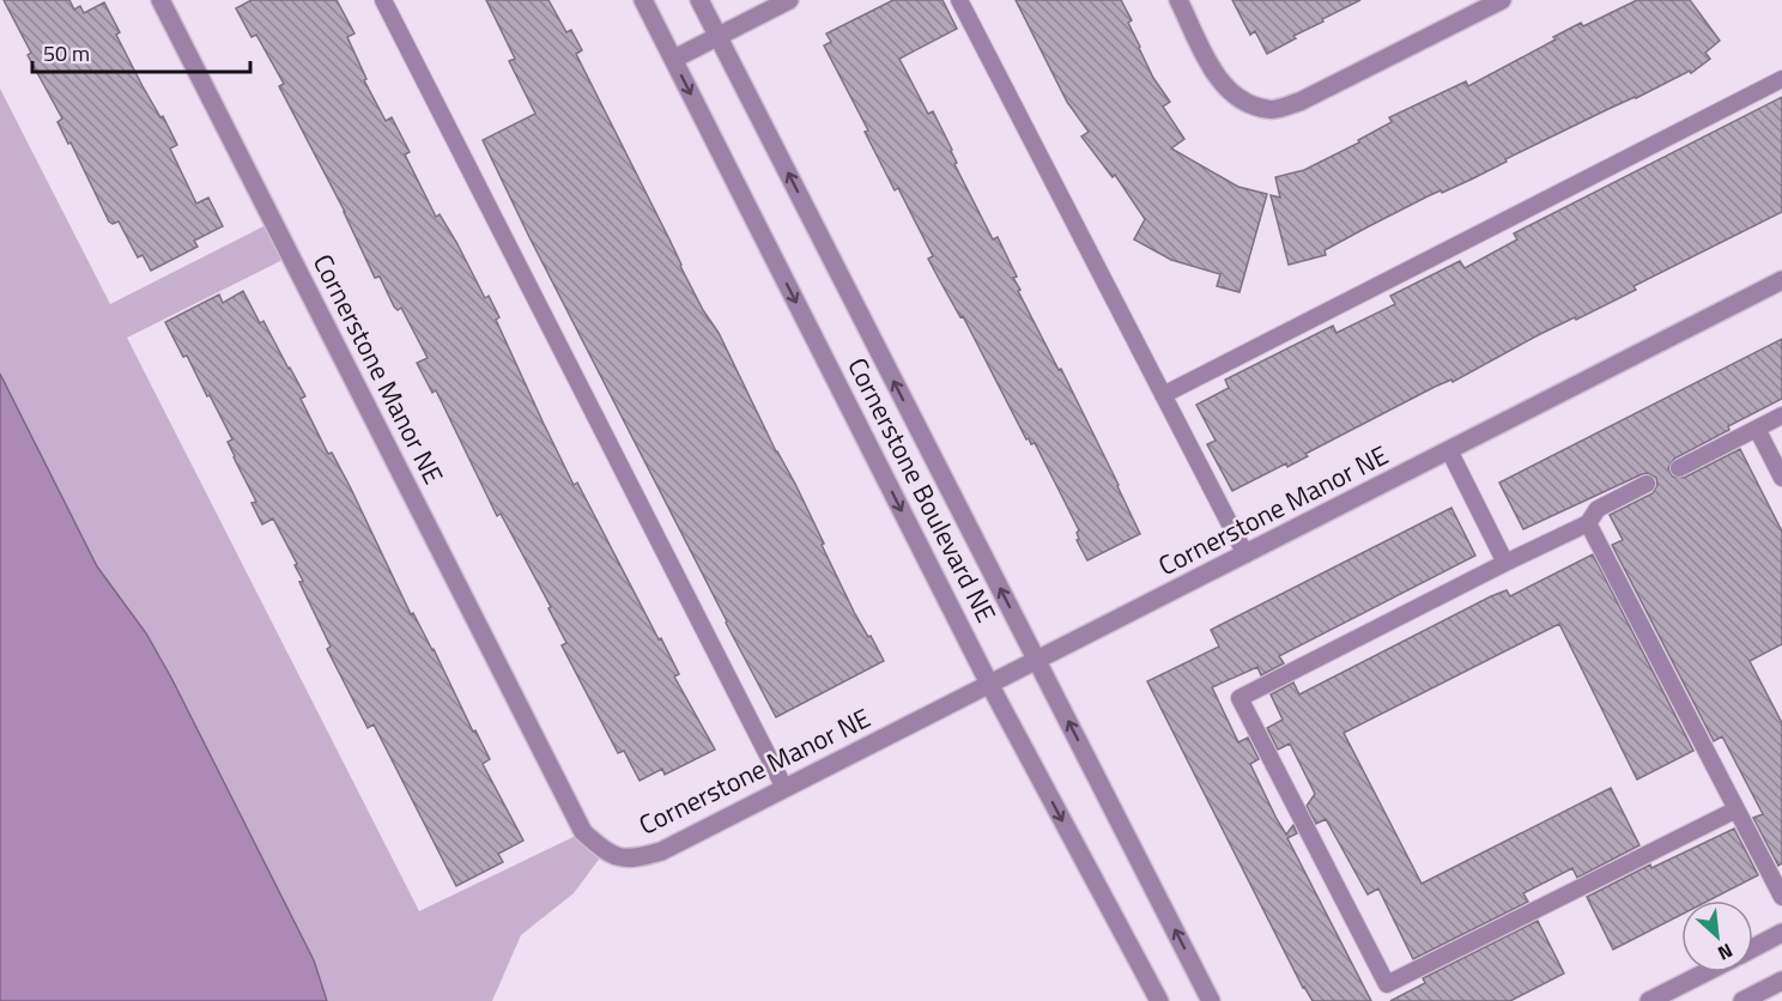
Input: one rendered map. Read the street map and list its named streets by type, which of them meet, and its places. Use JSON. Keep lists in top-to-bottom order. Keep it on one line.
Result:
{"streets":{"street":["Cornerstone Manor NE","Cornerstone Boulevard NE"]},"crossings":[["Cornerstone Manor NE","Cornerstone Boulevard NE"]],"scale_bar":"50 m","north":"bottom right"}
